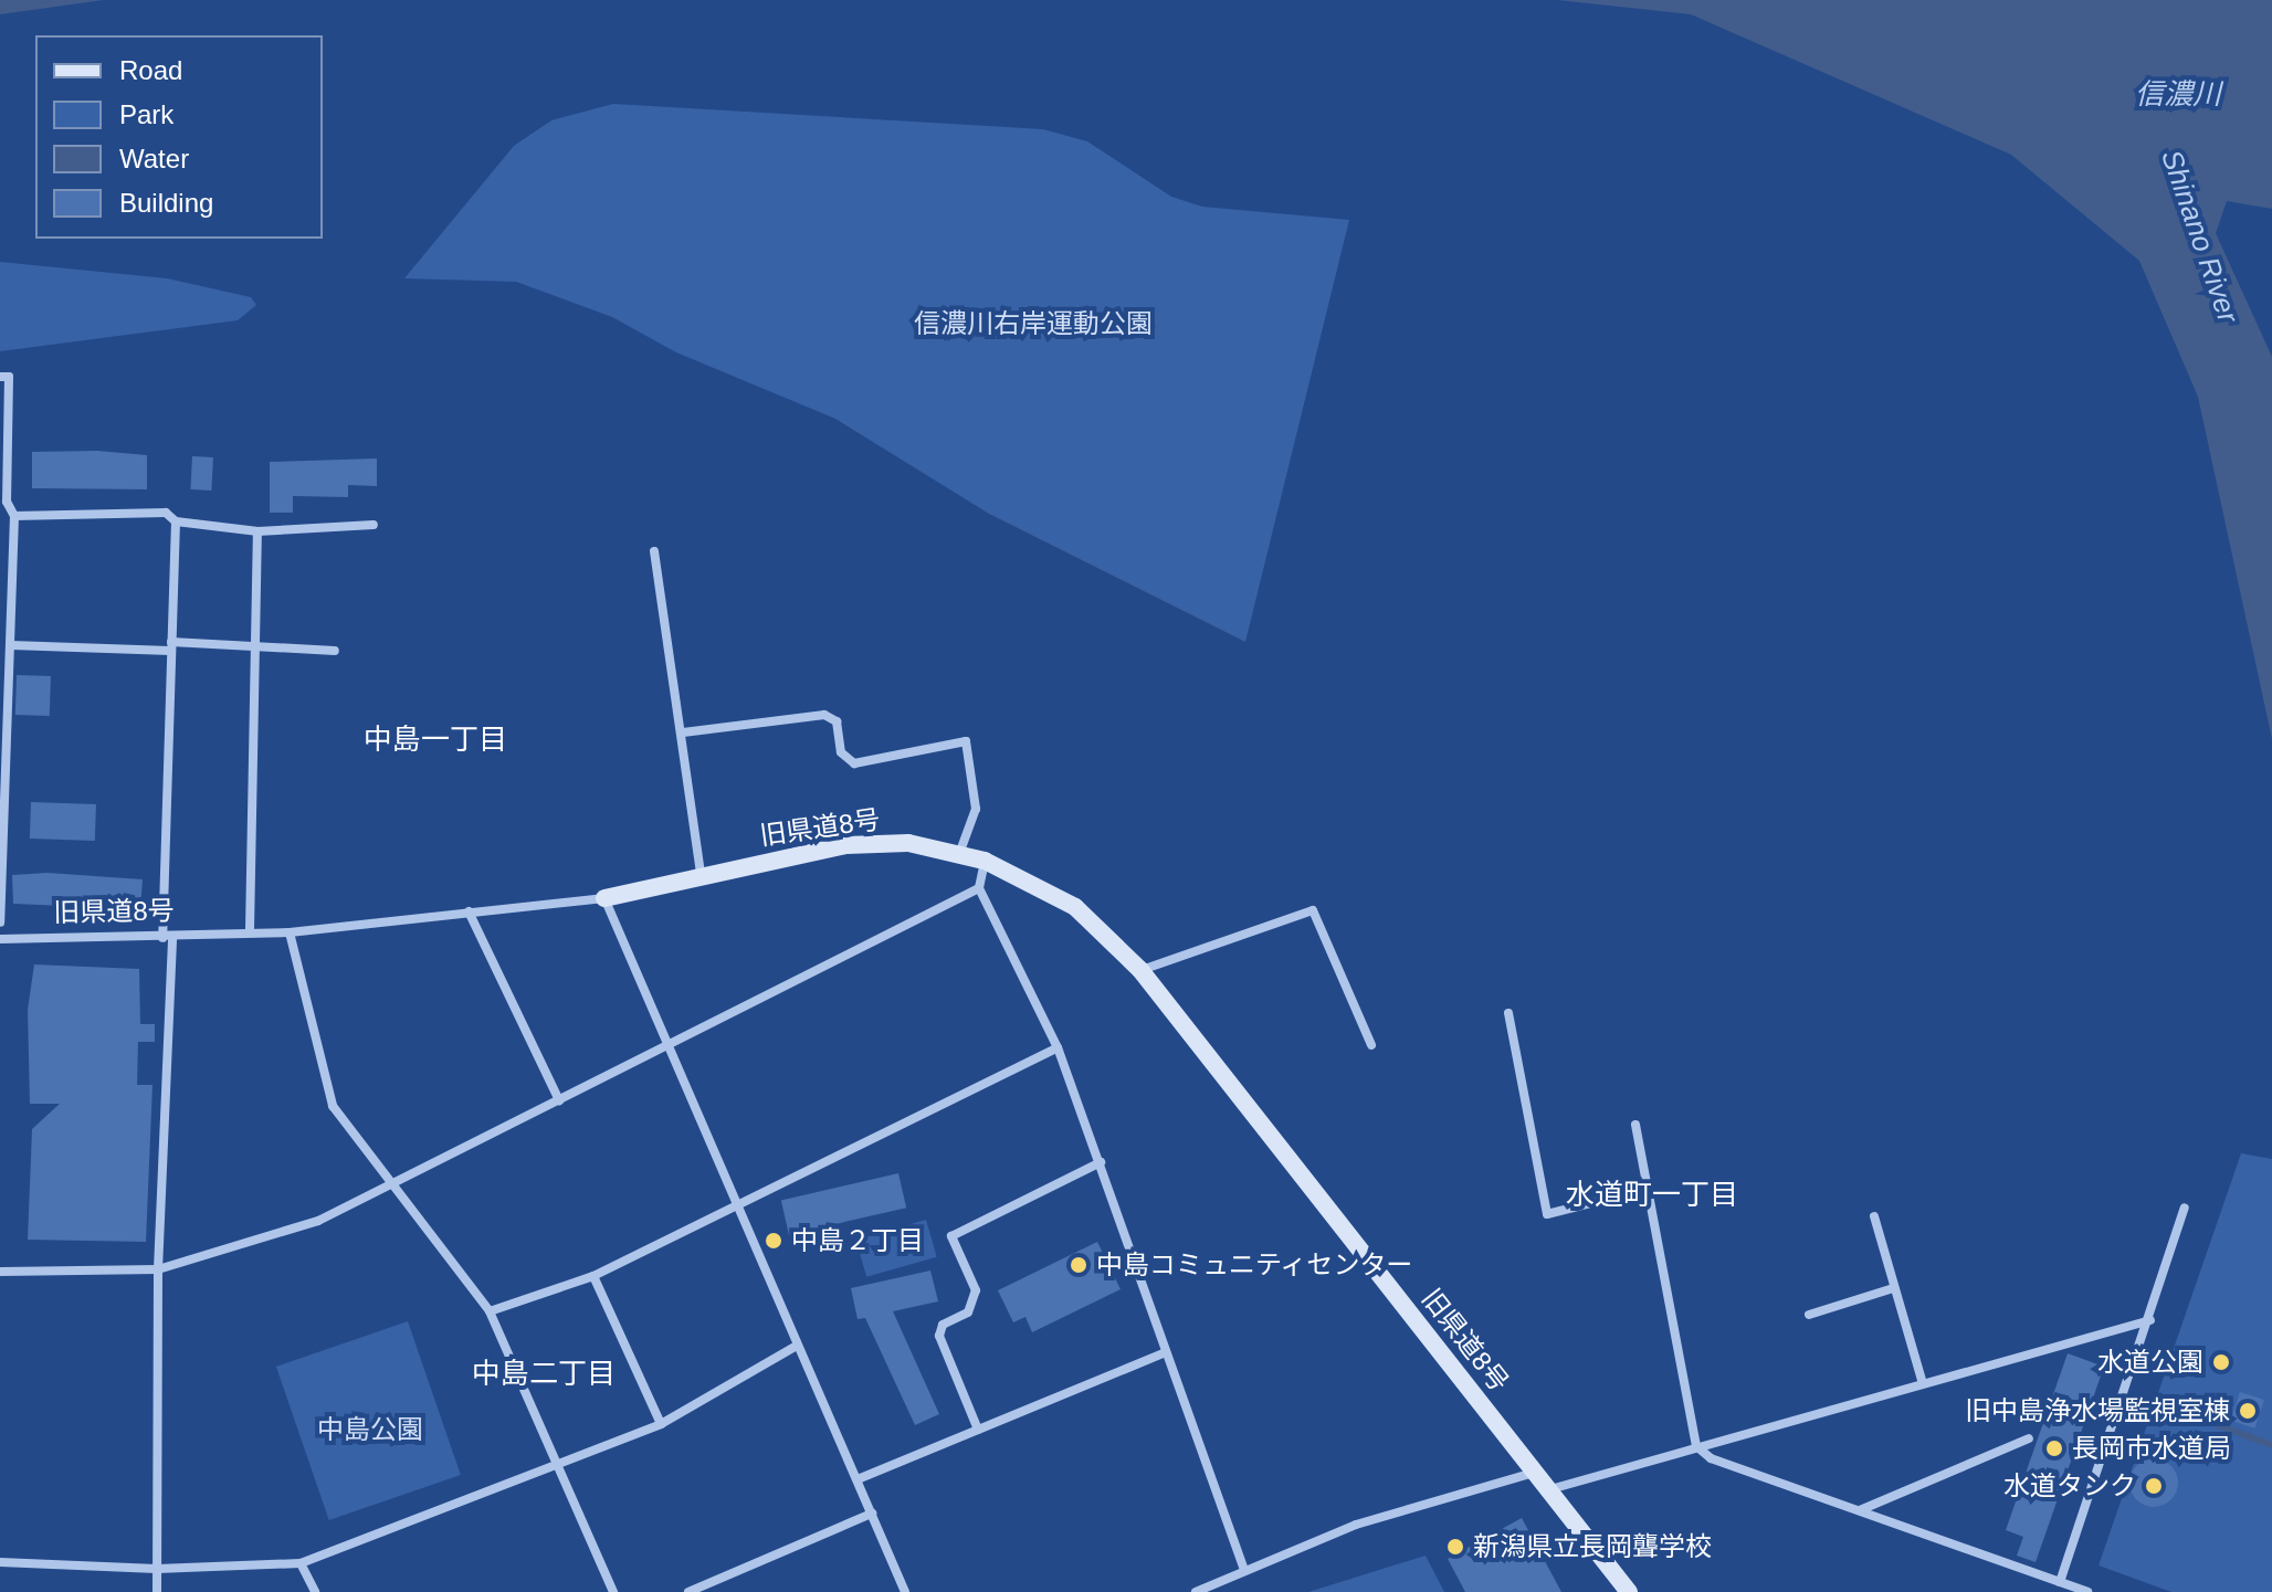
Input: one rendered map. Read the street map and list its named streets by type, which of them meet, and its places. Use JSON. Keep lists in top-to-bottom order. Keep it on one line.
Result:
{"streets":{"street":["旧県道8号"]},"districts":["中島一丁目","水道町一丁目","中島二丁目"],"water":["信濃川","Shinano River"],"parks":["信濃川右岸運動公園","中島公園"],"places":["中島２丁目","中島コミュニティセンター","水道公園","旧中島浄水場監視室棟","長岡市水道局","水道タンク","新潟県立長岡聾学校"],"legend":["Road","Park","Water","Building"]}
